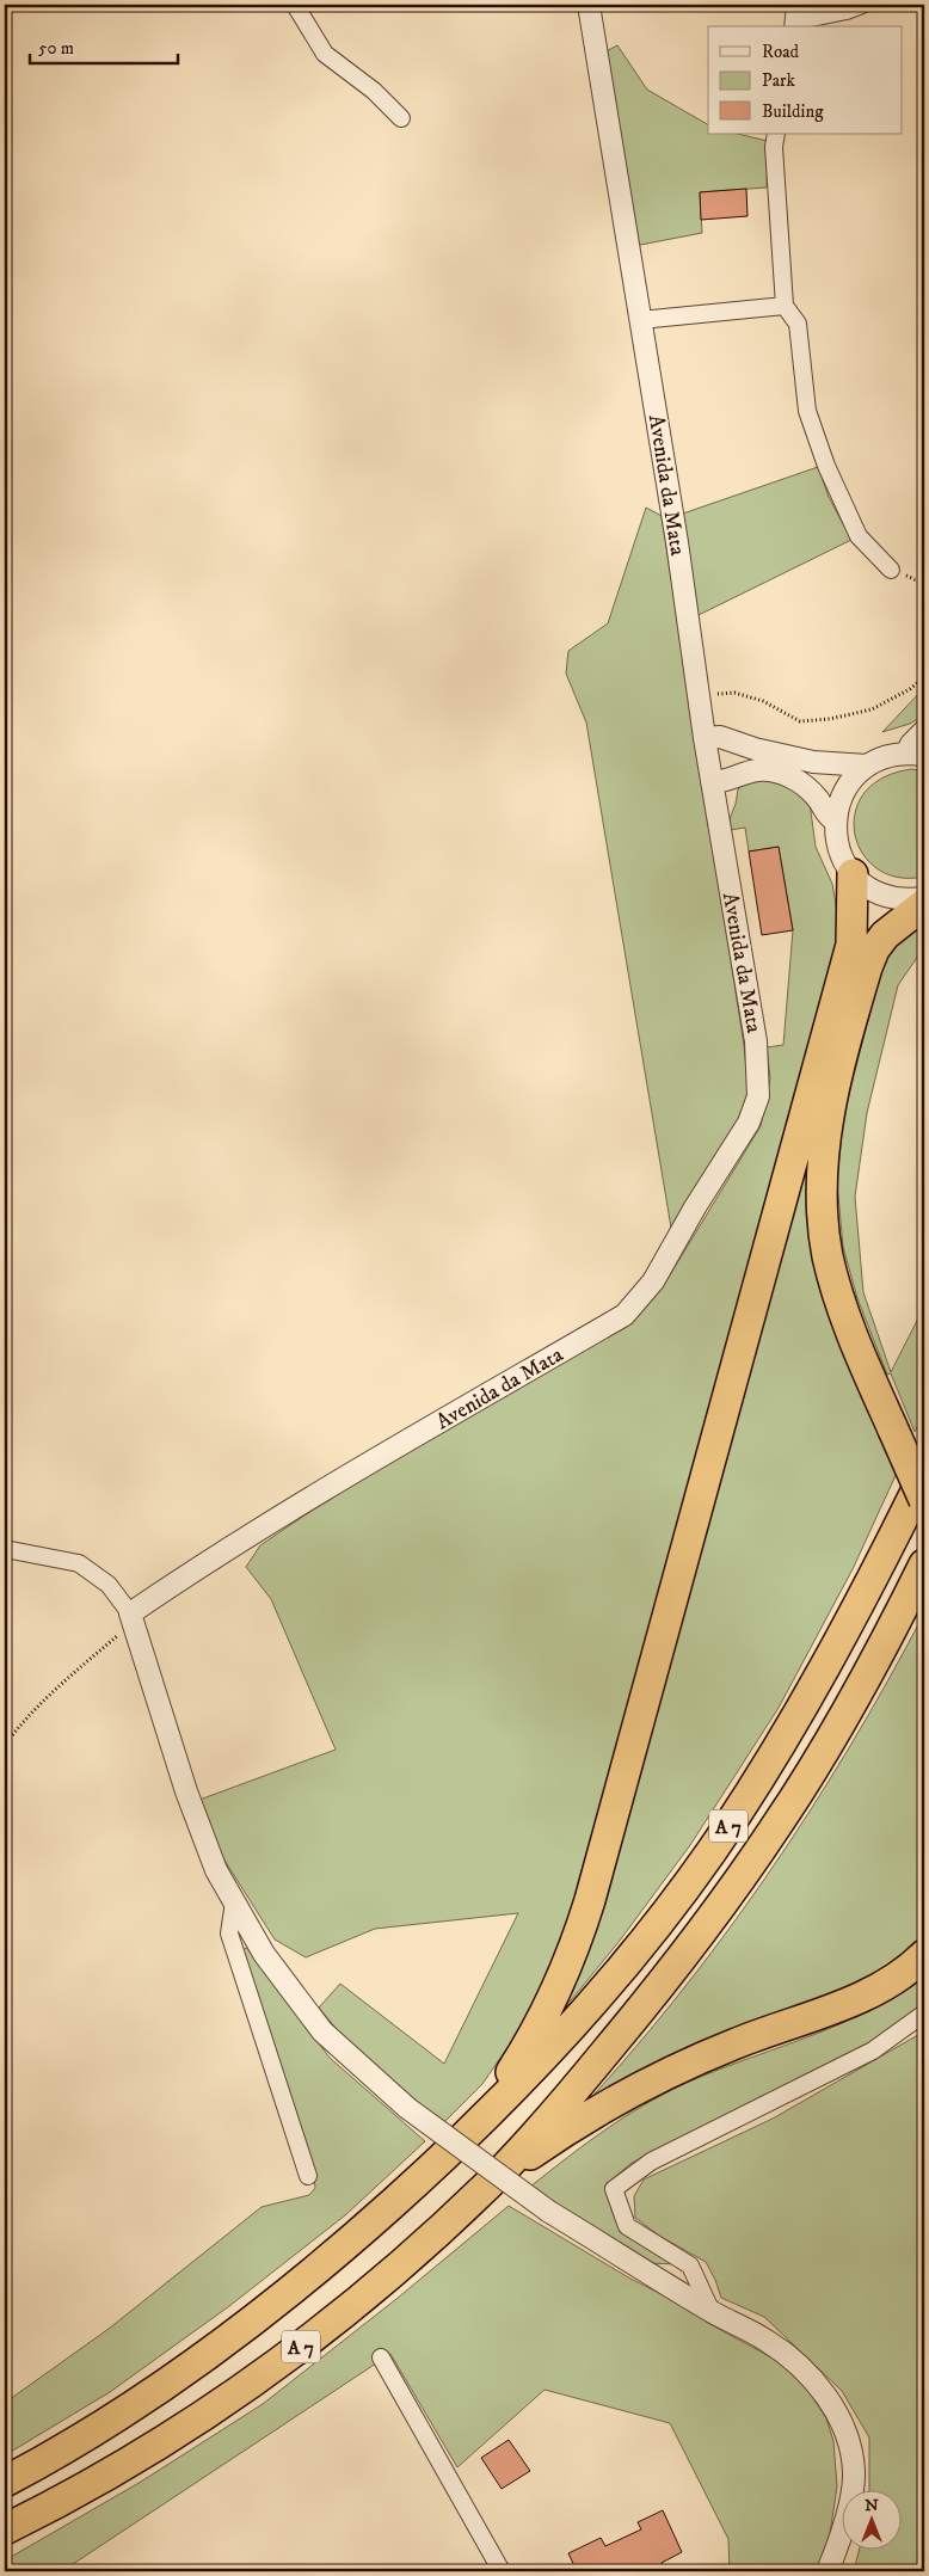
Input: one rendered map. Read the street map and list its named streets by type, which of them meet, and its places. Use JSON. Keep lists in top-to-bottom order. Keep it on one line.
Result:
{"streets":{"highway":["A 7"],"street":["Avenida da Mata"]},"legend":["Road","Park","Building"],"scale_bar":"50 m","north":"top"}
